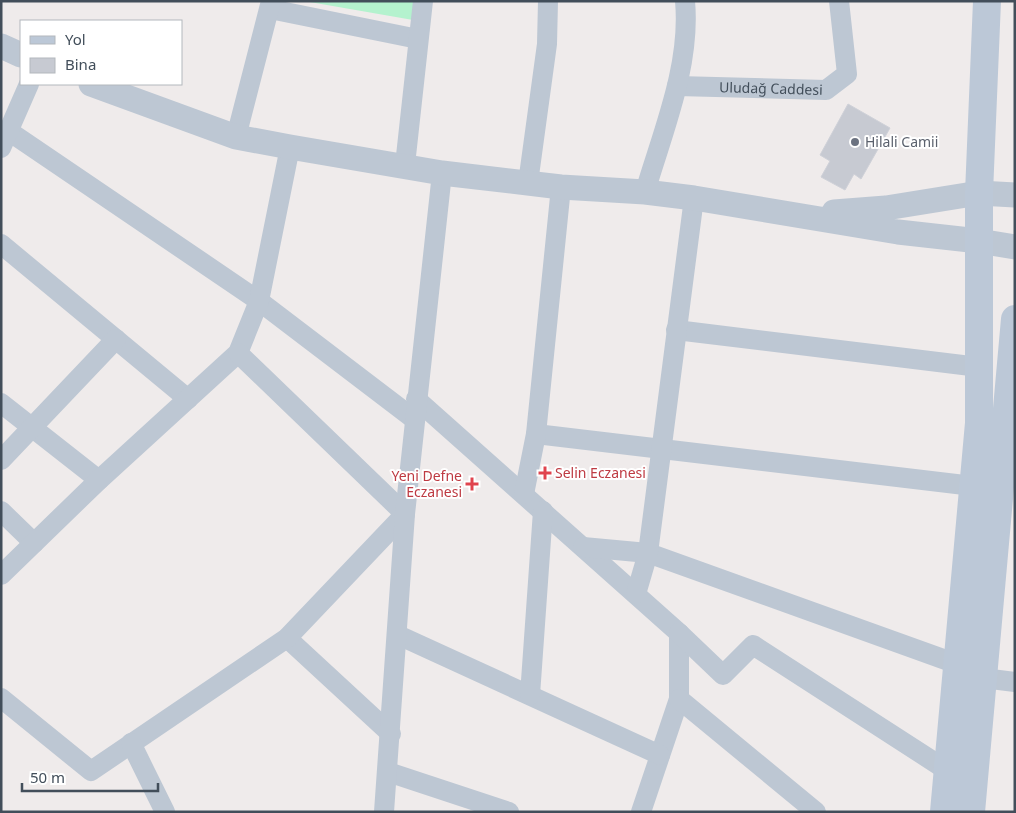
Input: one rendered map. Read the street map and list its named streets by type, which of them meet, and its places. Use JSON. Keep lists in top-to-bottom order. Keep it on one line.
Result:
{"streets":{"street":["Uludağ Caddesi"]},"places":{"other":["Hilali Camii"],"health":["Selin Eczanesi","Yeni Defne Eczanesi"]},"legend":["Yol","Bina"],"scale_bar":"50 m"}
